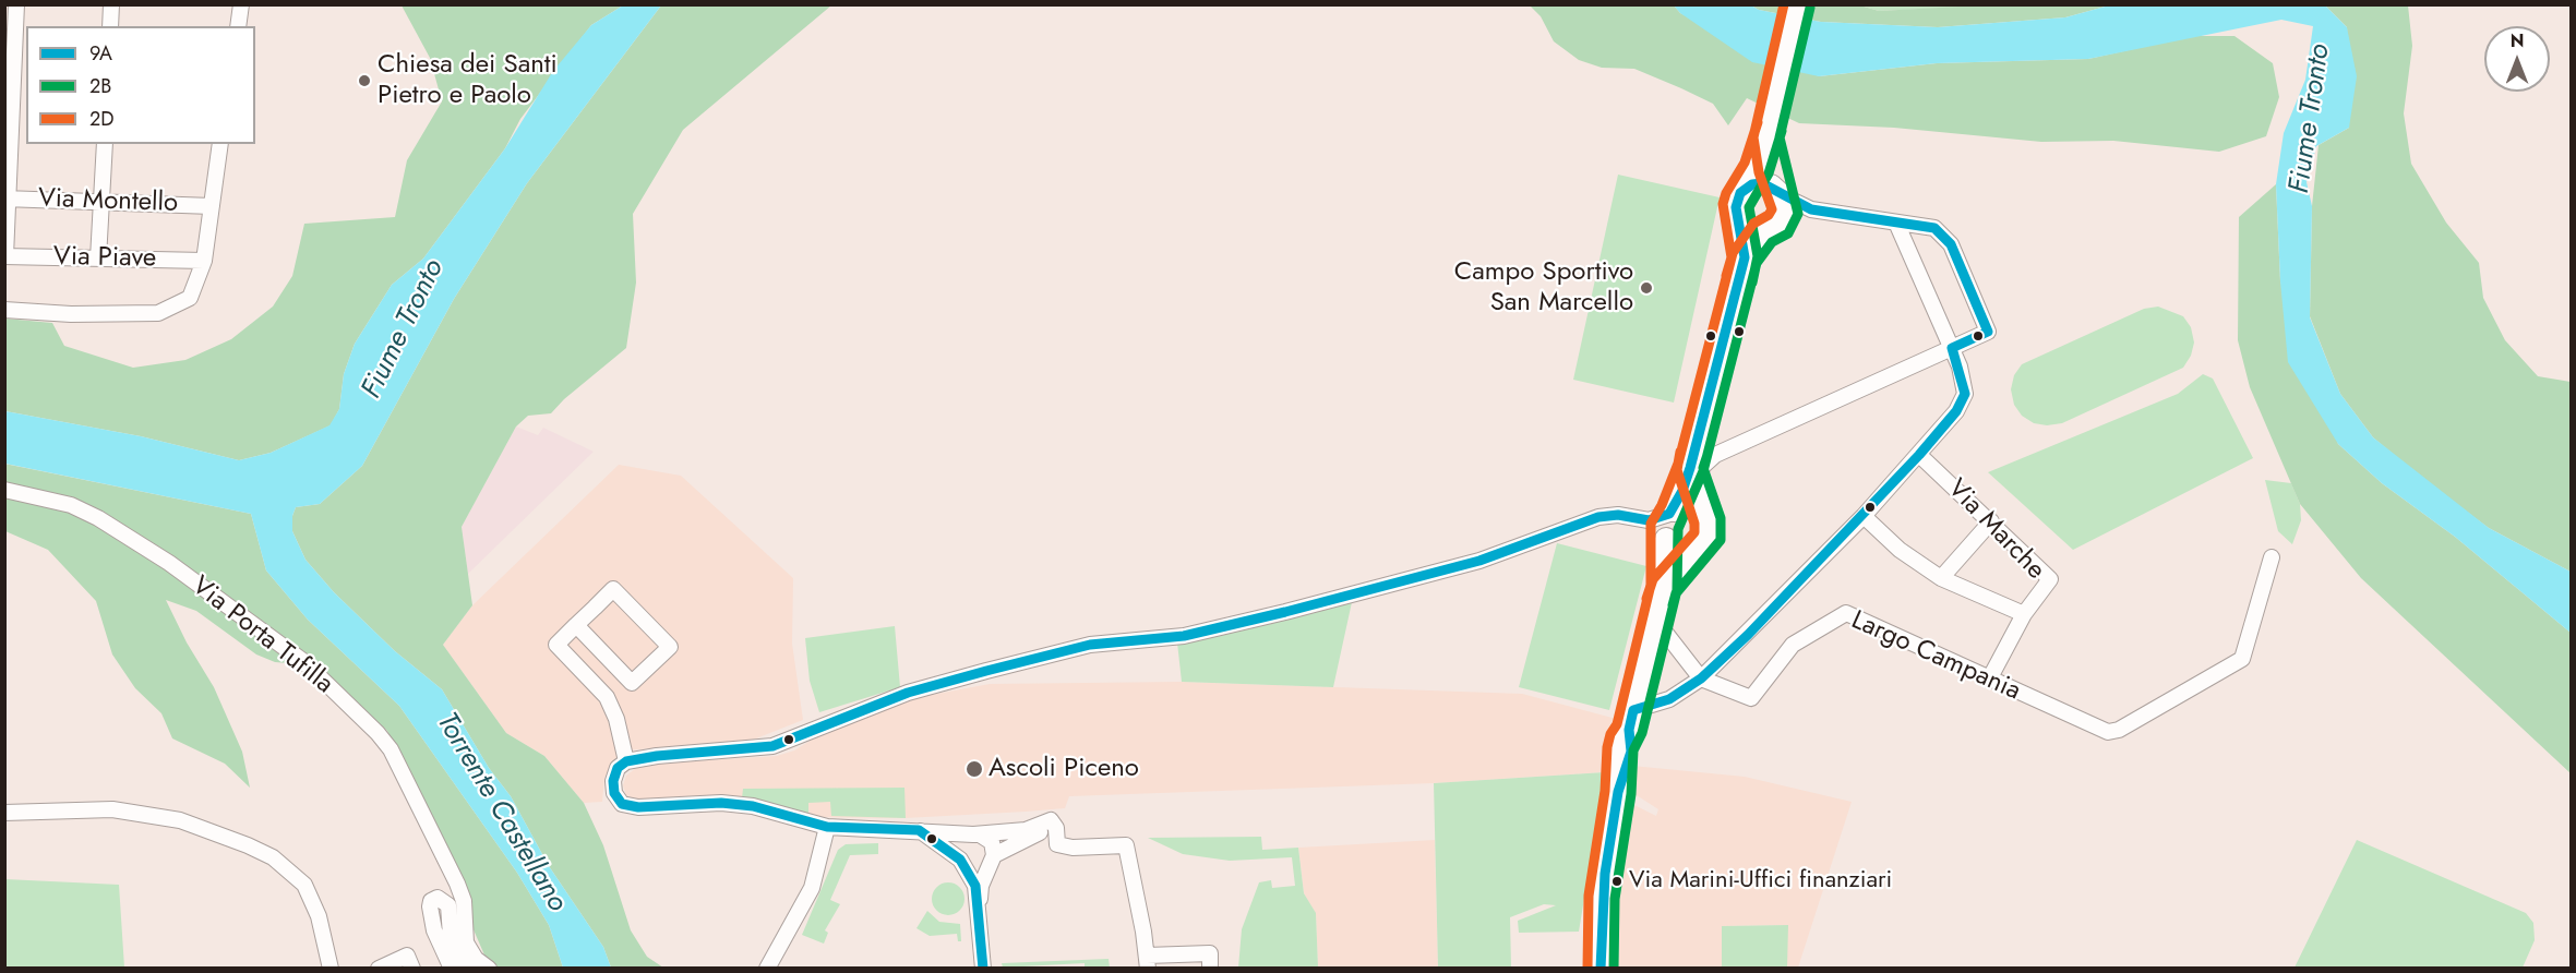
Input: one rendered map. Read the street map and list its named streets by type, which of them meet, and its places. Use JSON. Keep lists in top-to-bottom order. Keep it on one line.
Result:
{"streets":{"street":["Via Montello","Via Piave","Via Marche","Via Porta Tufilla","Largo Campania"]},"crossings":[["Via Marche","Largo Campania"]],"water":["Fiume Tronto","Torrente Castellano"],"places":["Chiesa dei Santi Pietro e Paolo","Campo Sportivo San Marcello","Ascoli Piceno","Via Marini-Uffici finanziari"],"lines":["transit line 2D","transit line 2B","transit line 9A"],"legend":["9A","2B","2D"],"north":"top"}
